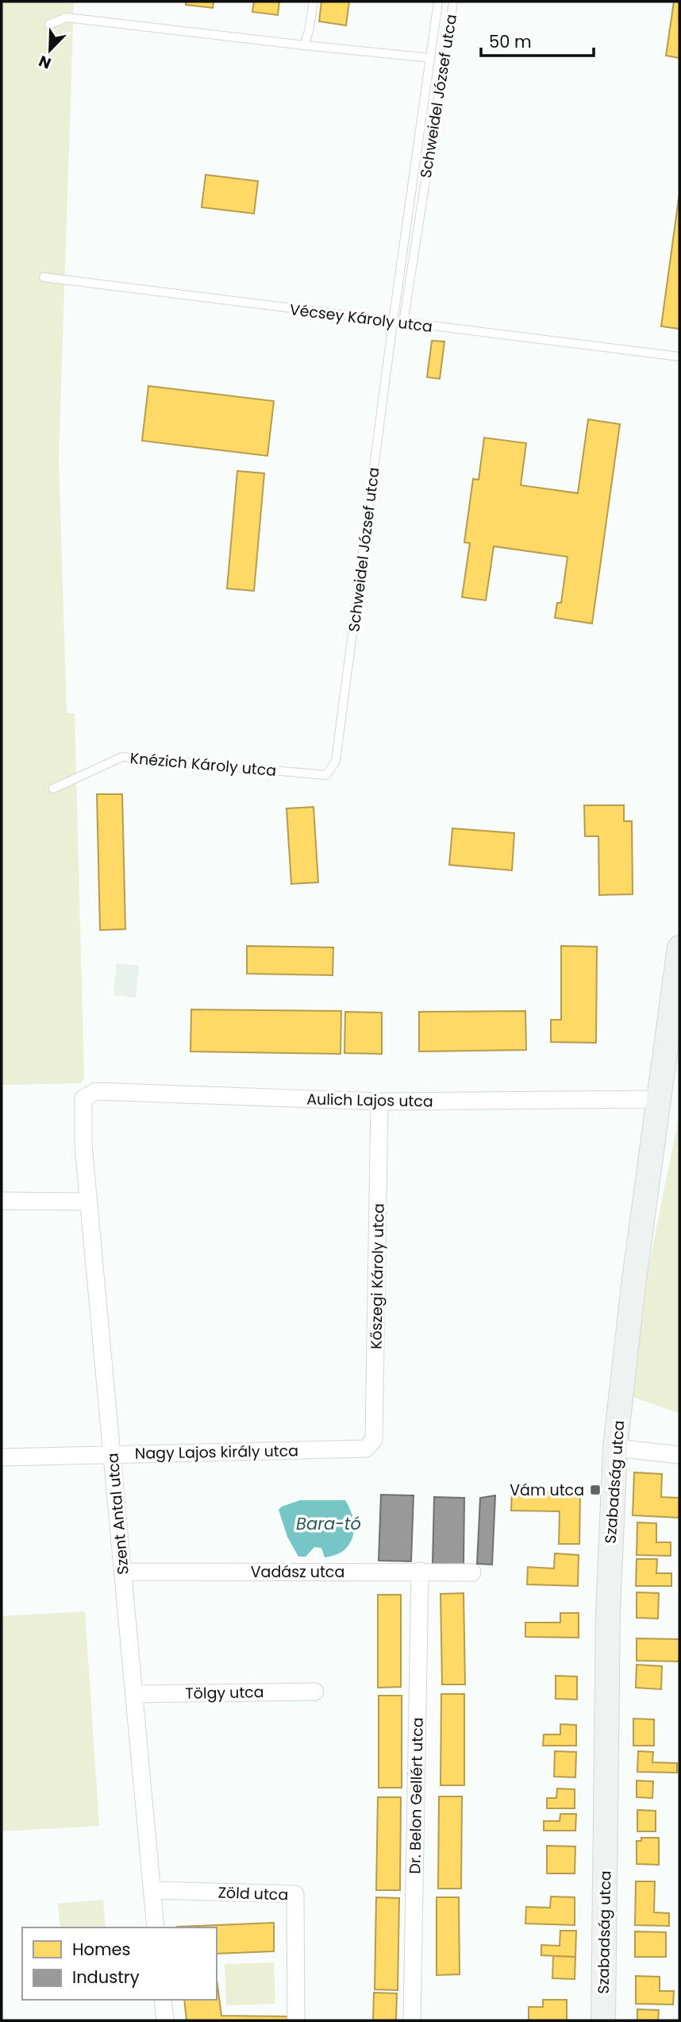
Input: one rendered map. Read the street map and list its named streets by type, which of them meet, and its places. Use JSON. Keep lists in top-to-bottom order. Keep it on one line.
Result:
{"streets":{"main road":["Szabadság utca"],"street":["Aulich Lajos utca","Kőszegi Károly utca","Nagy Lajos király utca","Szent Antal utca","Vadász utca","Tölgy utca","Dr. Belon Gellért utca","Zöld utca"],"lane":["Schweidel József utca","Vécsey Károly utca","Knézich Károly utca"]},"crossings":[["Schweidel József utca","Vécsey Károly utca"],["Schweidel József utca","Knézich Károly utca"],["Aulich Lajos utca","Kőszegi Károly utca"],["Aulich Lajos utca","Szabadság utca"],["Aulich Lajos utca","Szent Antal utca"],["Kőszegi Károly utca","Nagy Lajos király utca"],["Nagy Lajos király utca","Szent Antal utca"],["Szent Antal utca","Vadász utca"],["Szent Antal utca","Tölgy utca"],["Szent Antal utca","Zöld utca"],["Vadász utca","Dr. Belon Gellért utca"]],"water":["Bara-tó"],"places":{"transit":["Vám utca"]},"legend":["Homes","Industry"],"scale_bar":"50 m","north":"bottom left"}
